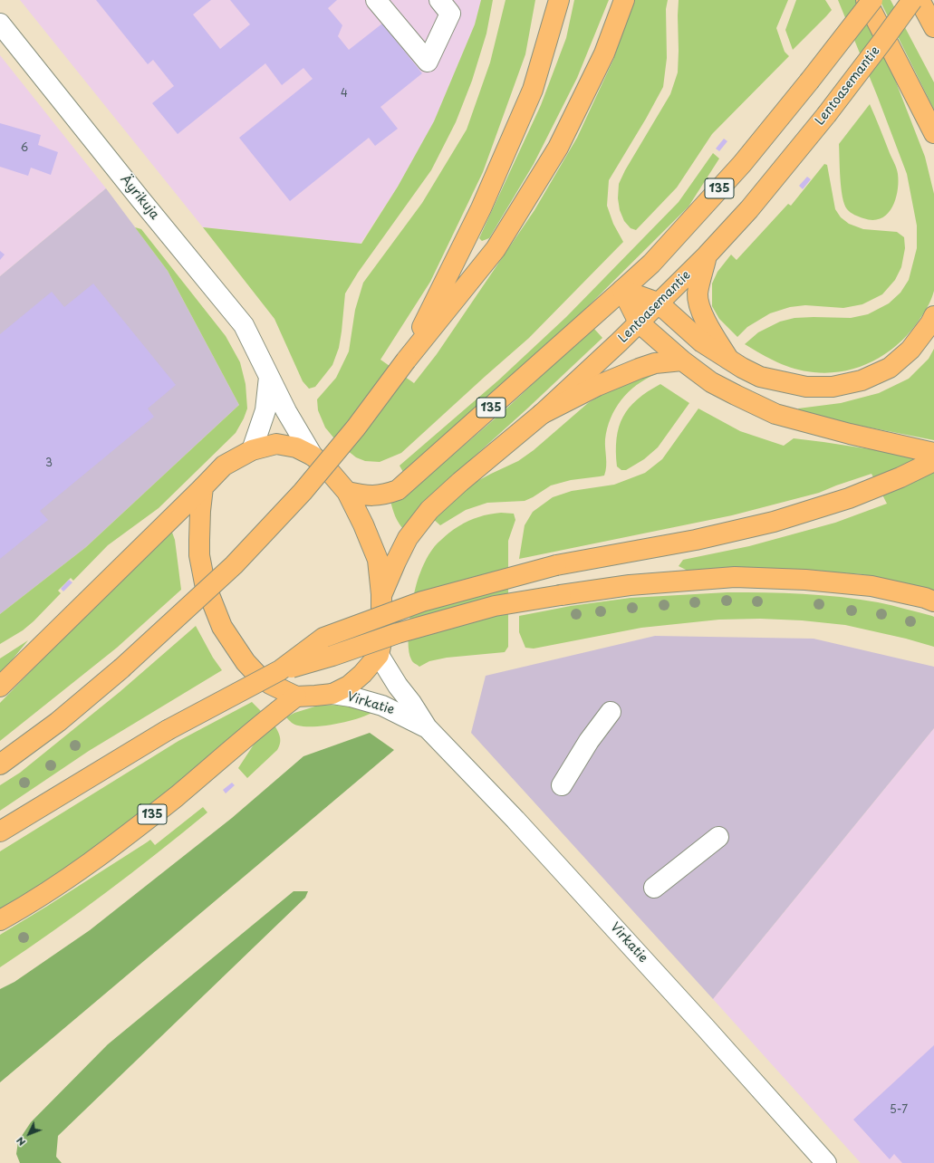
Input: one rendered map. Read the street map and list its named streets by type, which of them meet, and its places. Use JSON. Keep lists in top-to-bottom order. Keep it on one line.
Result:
{"streets":{"main road":["Lentoasemantie","135"],"street":["Äyrikuja","Virkatie"]},"crossings":[["Lentoasemantie","135"],["135","Virkatie"]],"house_numbers":["4","6","3","5-7"],"north":"bottom left"}
